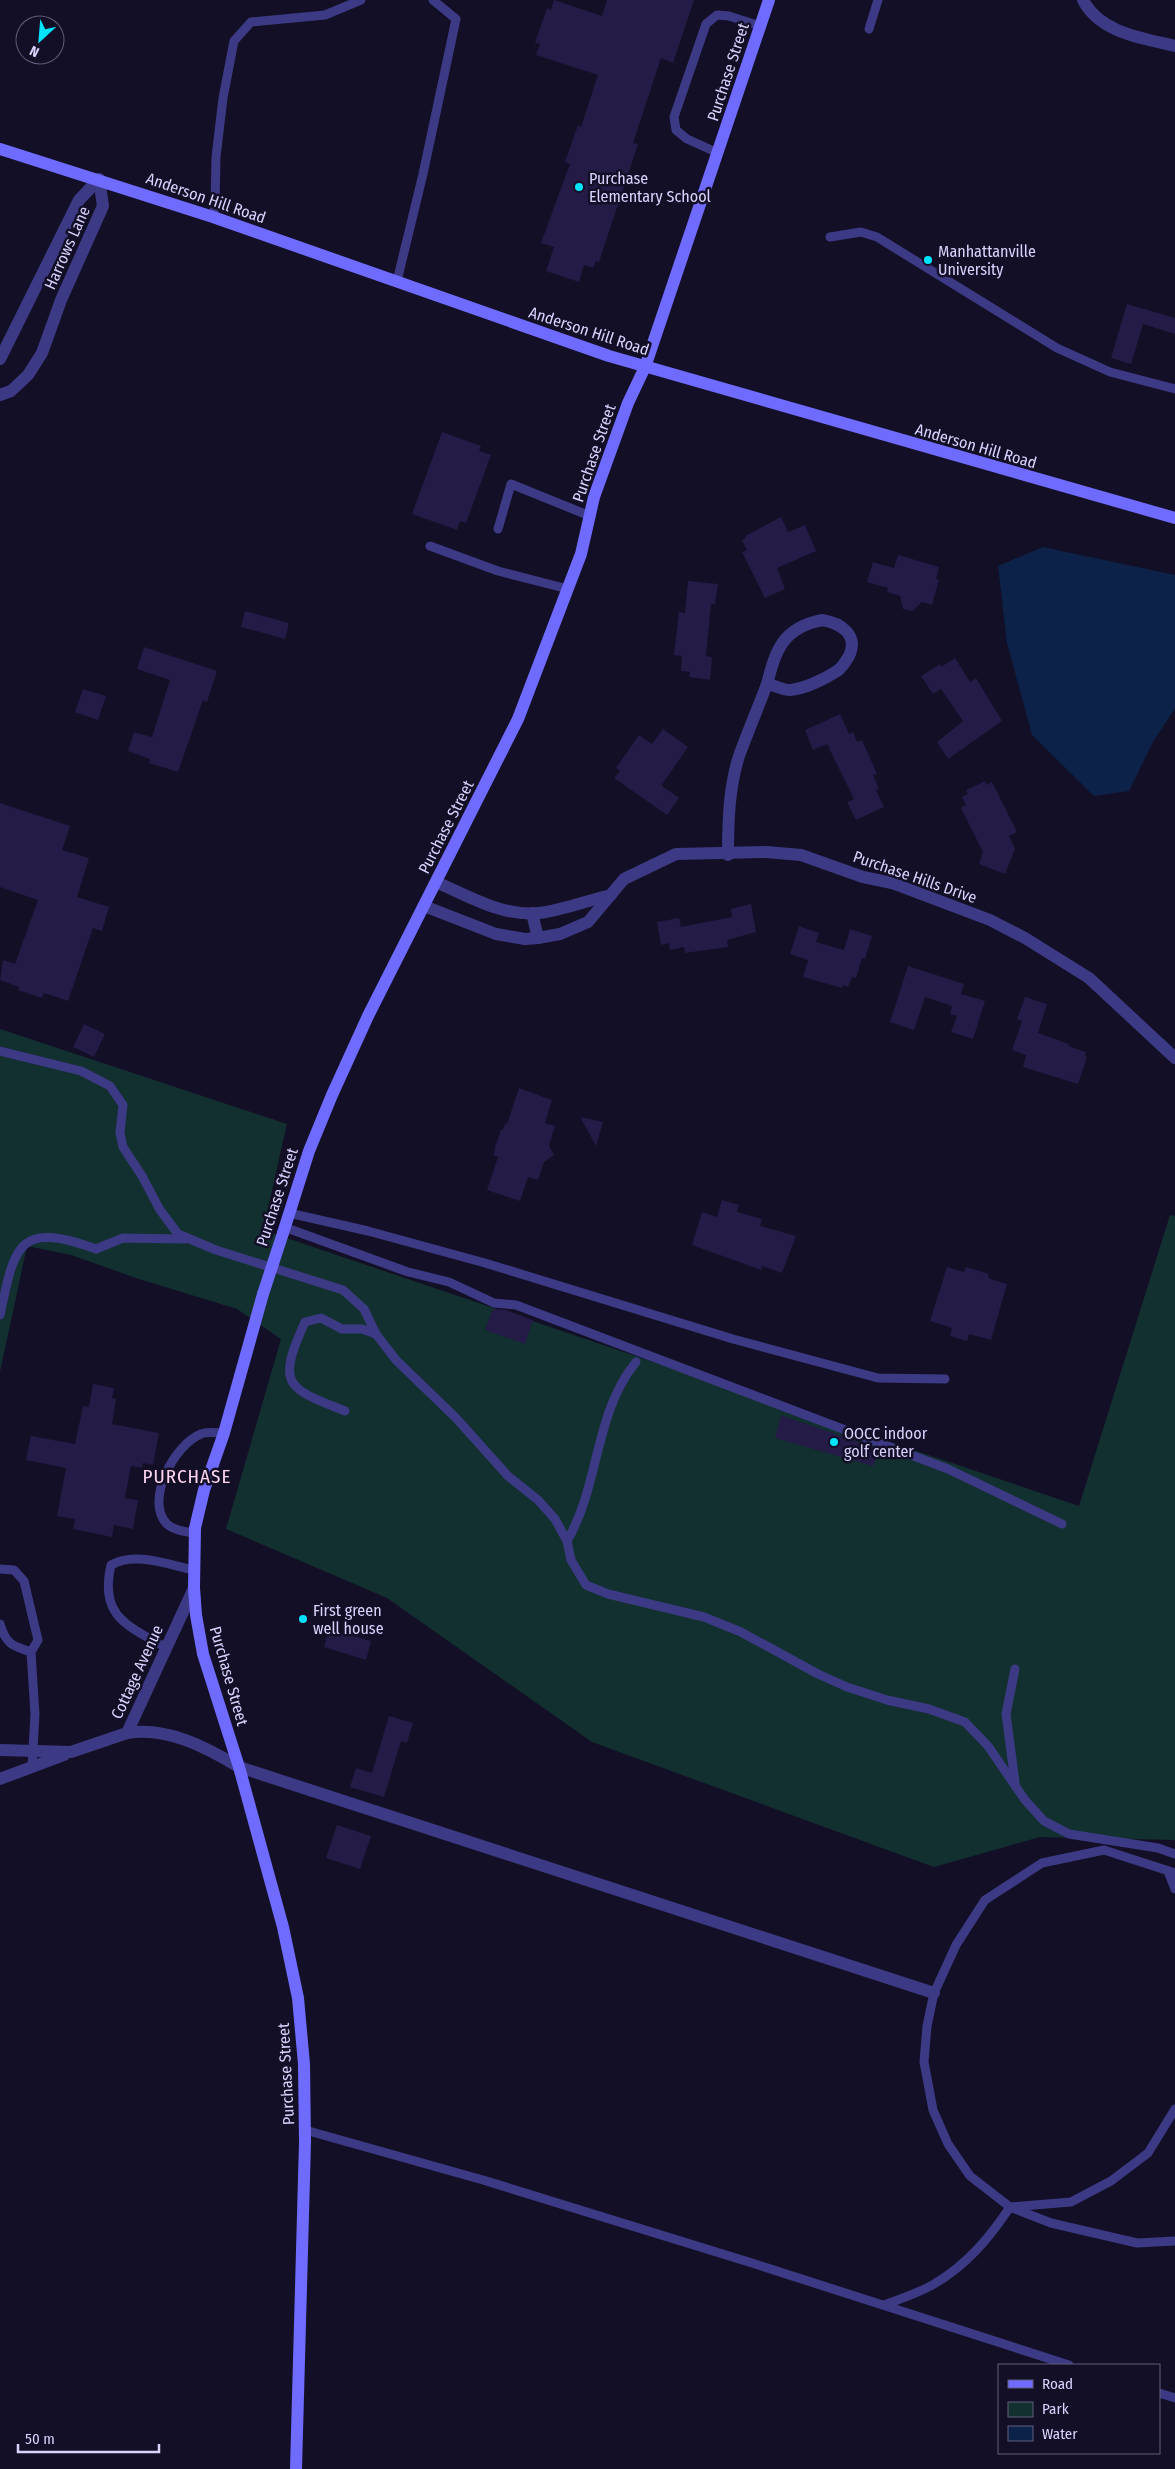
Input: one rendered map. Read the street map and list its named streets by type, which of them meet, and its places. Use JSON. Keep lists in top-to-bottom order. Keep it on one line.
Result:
{"streets":{"main road":["Purchase Street","Anderson Hill Road"],"street":["Harrows Lane","Purchase Hills Drive","Cottage Avenue"]},"crossings":[["Purchase Street","Anderson Hill Road"],["Purchase Street","Purchase Hills Drive"],["Purchase Street","Cottage Avenue"],["Anderson Hill Road","Harrows Lane"]],"districts":["PURCHASE"],"places":["Purchase Elementary School","Manhattanville University","OOCC indoor golf center","First green well house"],"legend":["Road","Park","Water"],"scale_bar":"50 m","north":"bottom left"}
